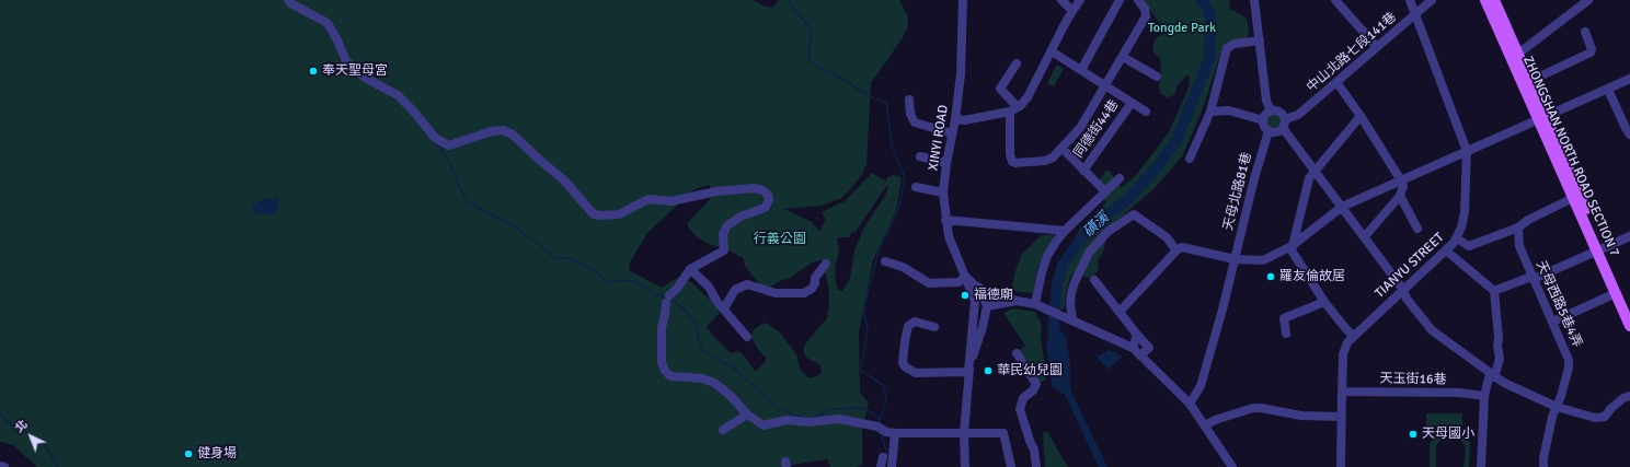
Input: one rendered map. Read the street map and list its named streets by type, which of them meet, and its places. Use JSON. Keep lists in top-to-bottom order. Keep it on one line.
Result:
{"streets":{"main road":["ZHONGSHAN NORTH ROAD SECTION 7"],"street":["中山北路七段141巷","同德街44巷","XINYI ROAD","天母北路81巷","TIANYU STREET","天母西路5巷4弄","天玉街16巷"]},"crossings":[["中山北路七段141巷","天母北路81巷"],["中山北路七段141巷","TIANYU STREET"],["TIANYU STREET","天玉街16巷"]],"water":["磺溪"],"parks":["Tongde Park","行義公園"],"places":["奉天聖母宮","羅友倫故居","福德廟","華民幼兒園","天母國小","健身場"],"north":"top left"}
